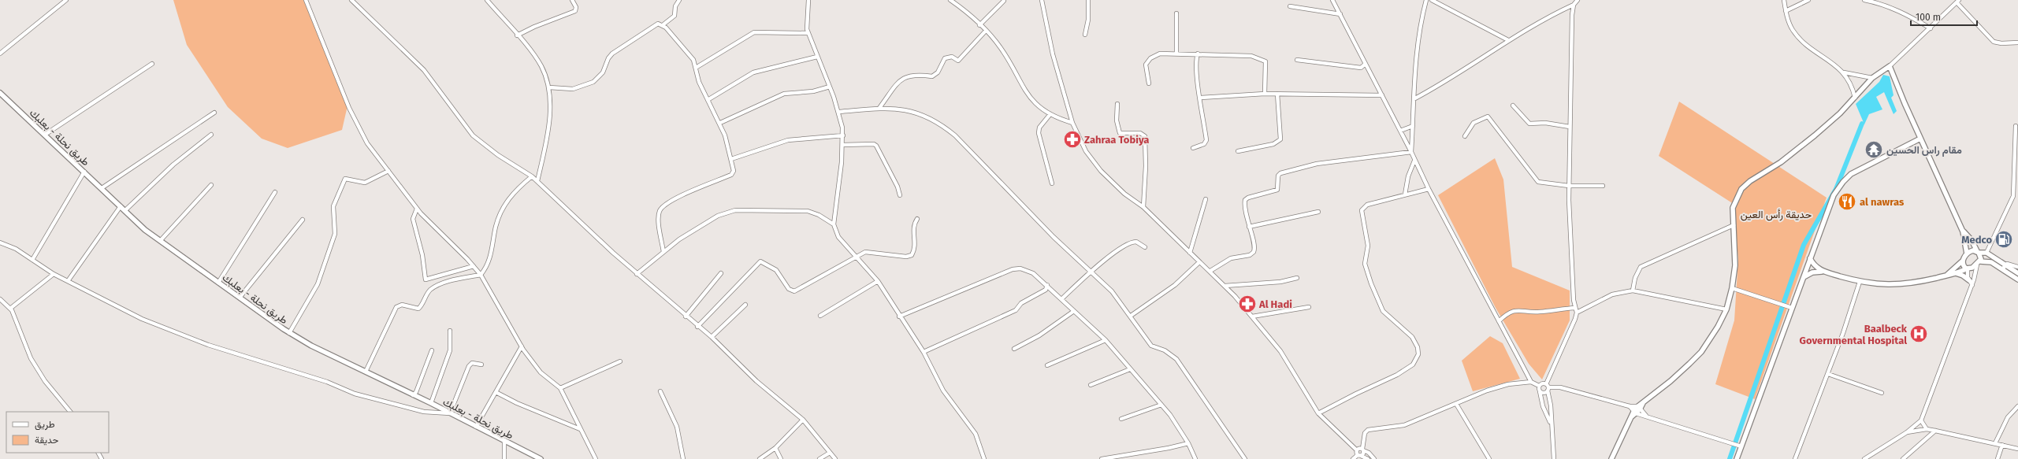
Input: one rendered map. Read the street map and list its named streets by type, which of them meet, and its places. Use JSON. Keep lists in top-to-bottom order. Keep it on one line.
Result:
{"streets":{"street":["طريق نحلة - بعلبك"]},"parks":["حديقة رأس العين"],"places":{"pharmacy":["Zahraa Tobiya","Al Hadi"],"temple":["مقام راس الحسين"],"restaurant":["al nawras"],"fuel station":["Medco"],"hospital":["Baalbeck Governmental Hospital"]},"legend":["طريق","حديقة"],"scale_bar":"100 m"}
